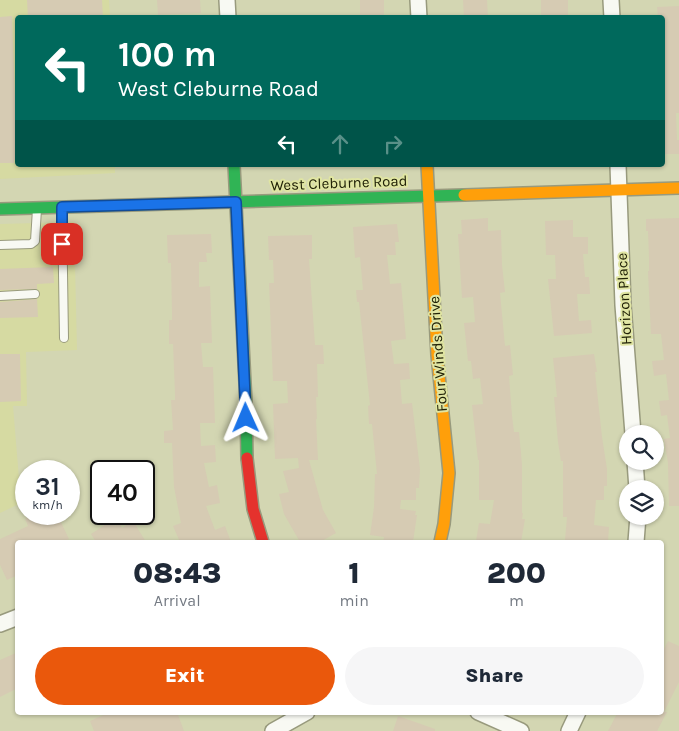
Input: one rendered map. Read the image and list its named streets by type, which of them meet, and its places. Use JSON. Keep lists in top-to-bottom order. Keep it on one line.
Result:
{"streets":{"street":["West Cleburne Road","Horizon Place","Four Winds Drive"]},"crossings":[["West Cleburne Road","Horizon Place"],["West Cleburne Road","Four Winds Drive"]],"page":{"turn":["100 m","West Cleburne Road"],"speed":"31 km/h","limit":"40","eta":["08:43","Arrival","1","min","200","m"],"buttons":["Exit","Share"]}}
